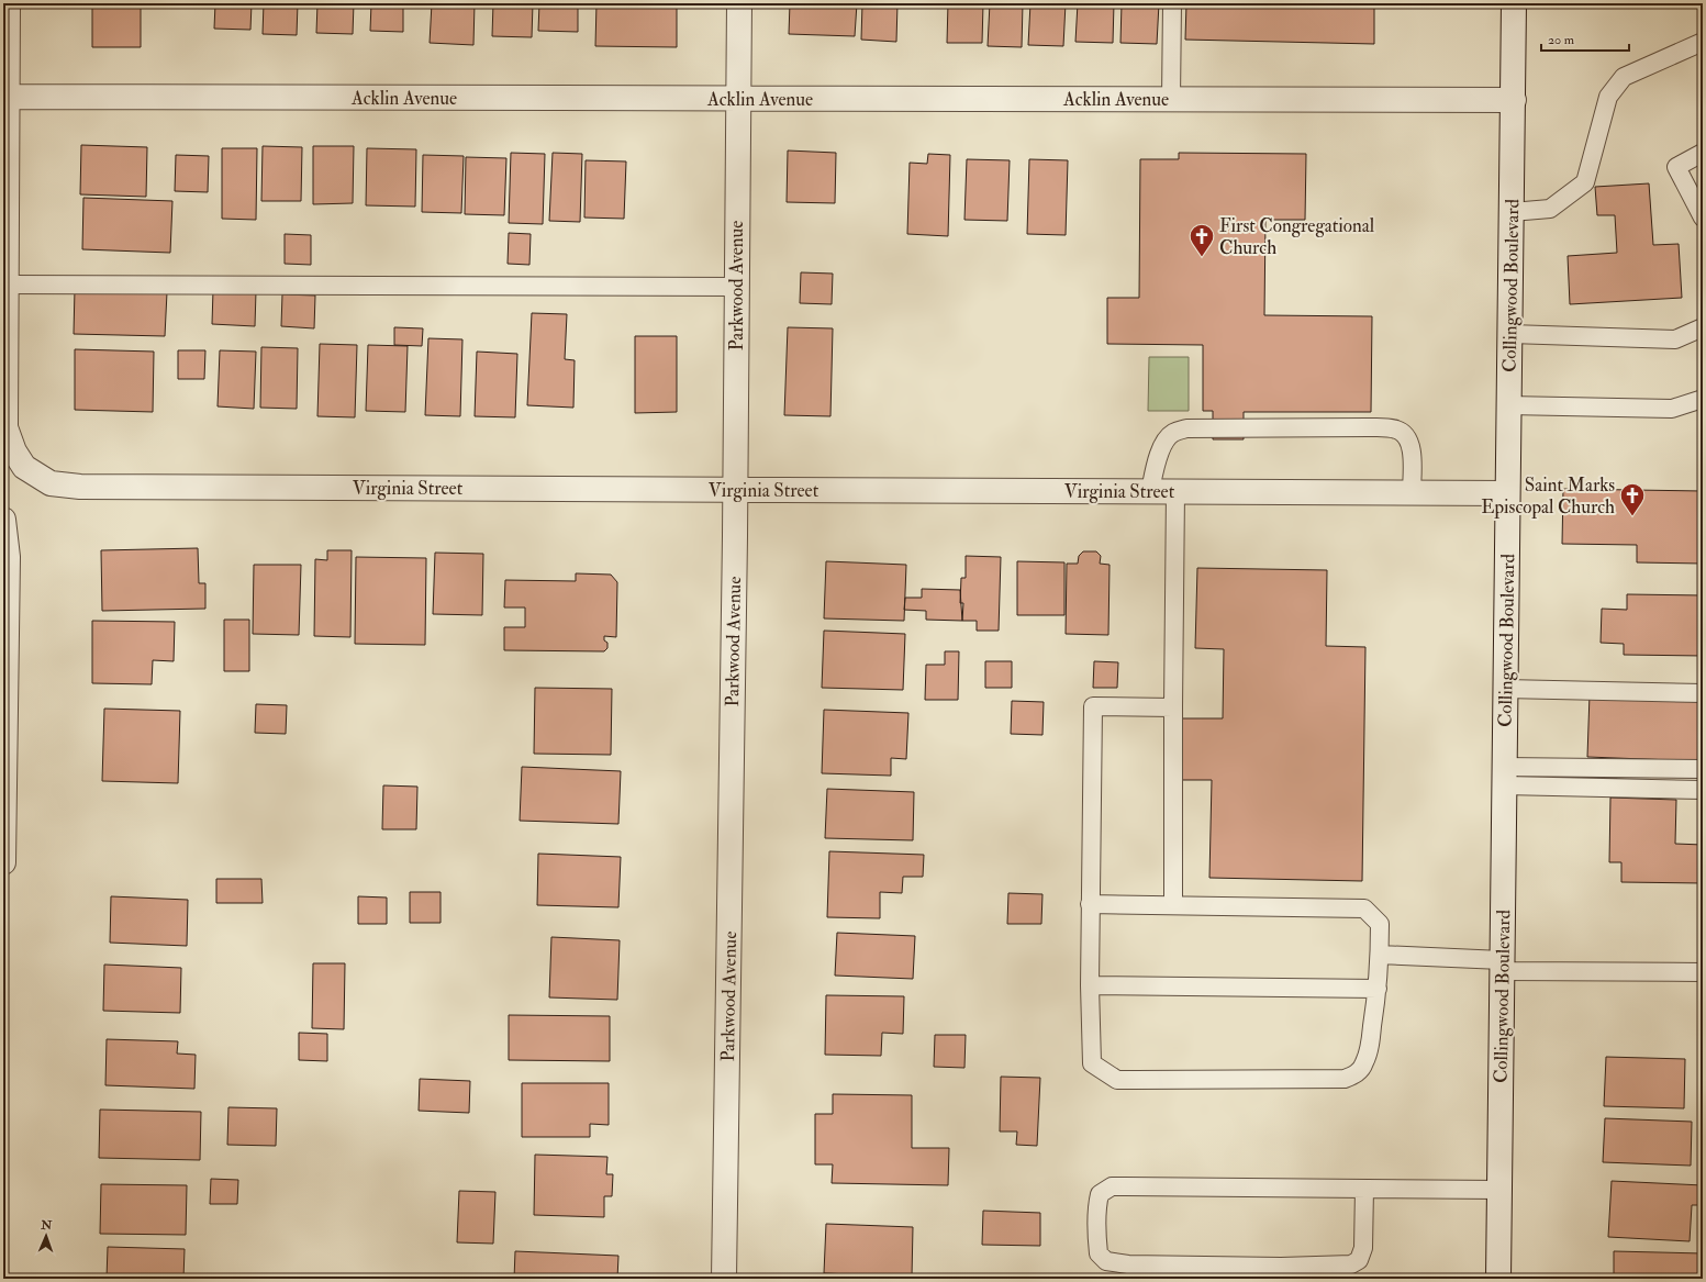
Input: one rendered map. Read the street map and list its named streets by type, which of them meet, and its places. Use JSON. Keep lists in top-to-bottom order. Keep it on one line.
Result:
{"streets":{"street":["Acklin Avenue","Parkwood Avenue","Collingwood Boulevard","Virginia Street"]},"crossings":[["Acklin Avenue","Parkwood Avenue"],["Acklin Avenue","Collingwood Boulevard"],["Parkwood Avenue","Virginia Street"],["Collingwood Boulevard","Virginia Street"]],"places":{"church":["First Congregational Church","Saint Marks Episcopal Church"]},"scale_bar":"20 m","north":"top"}
